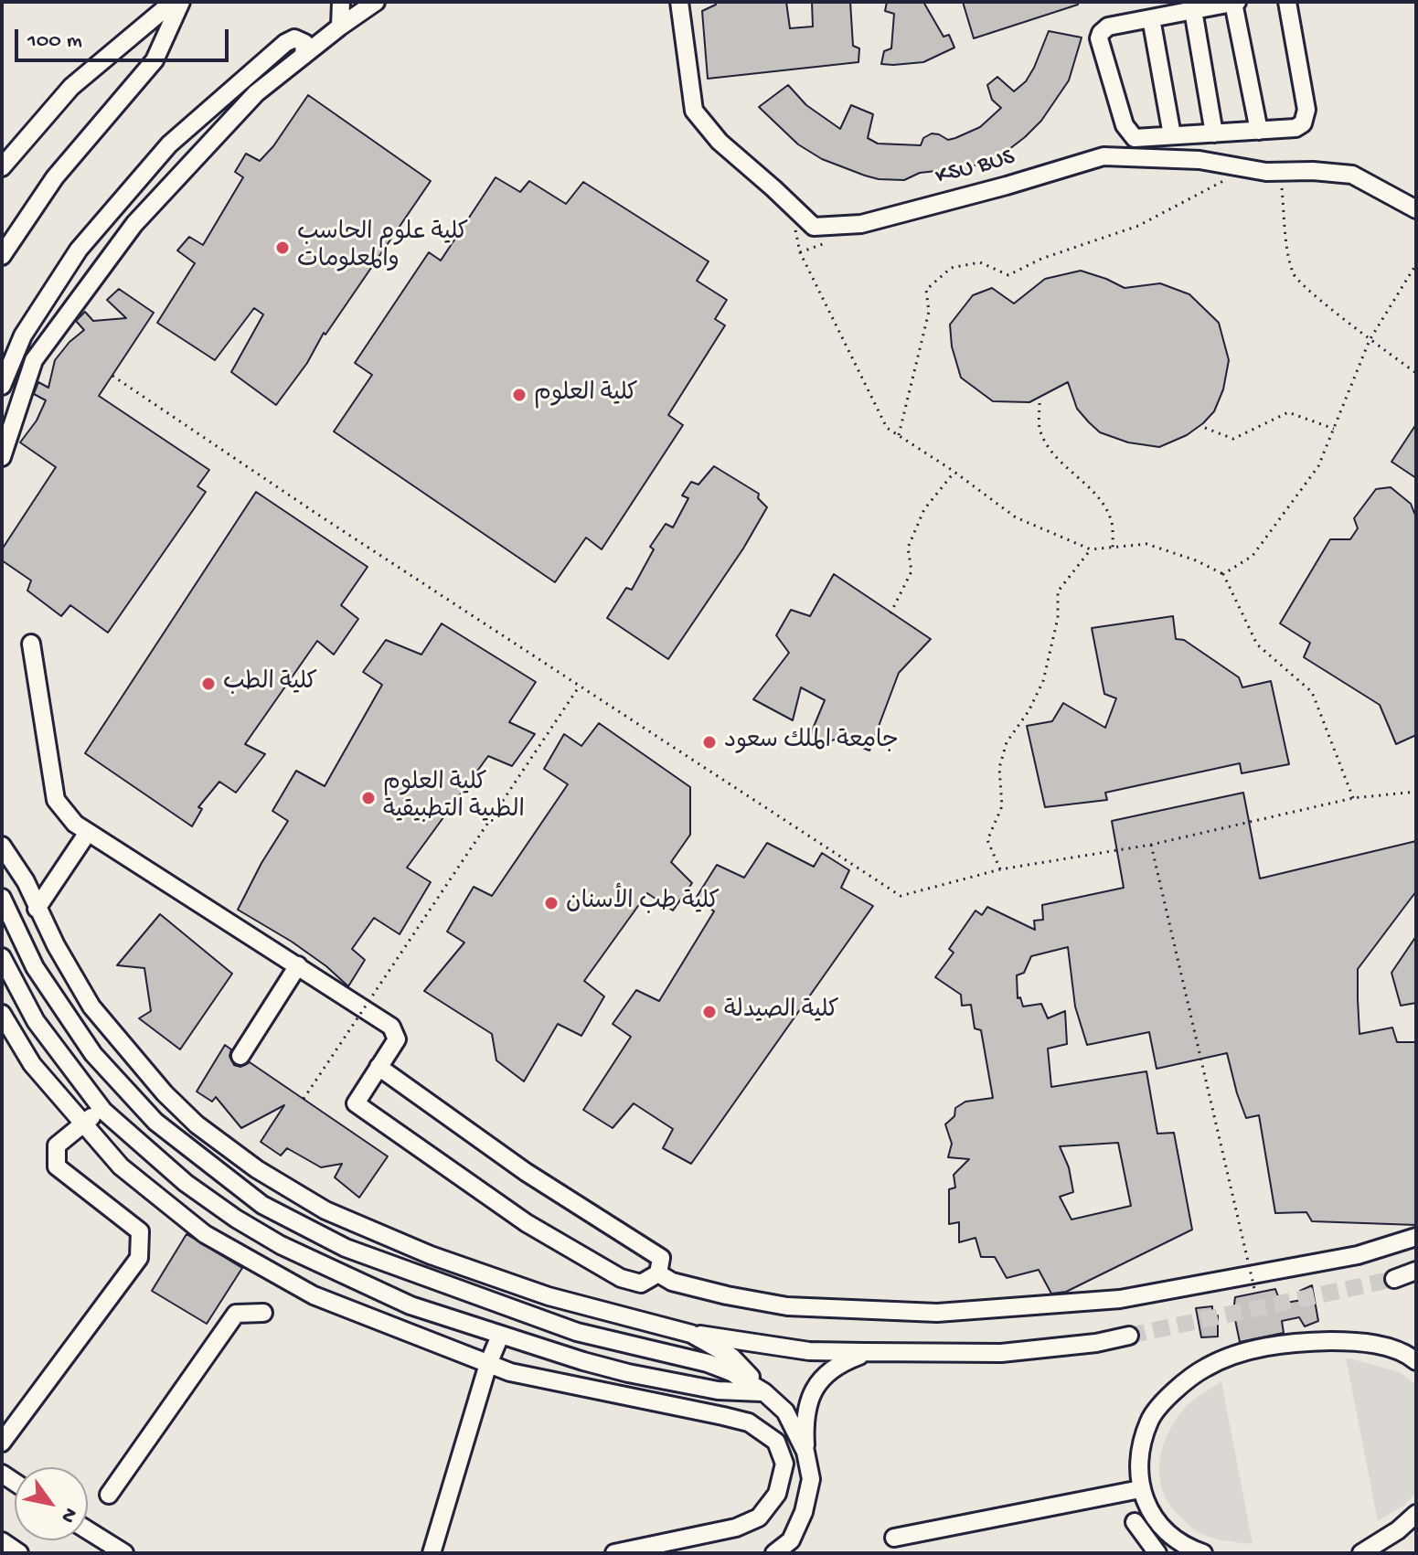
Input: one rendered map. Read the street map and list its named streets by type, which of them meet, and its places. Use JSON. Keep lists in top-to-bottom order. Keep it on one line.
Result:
{"streets":{"lane":["KSU BUS"]},"places":["كلية علوم الحاسب والمعلومات","كلية العلوم","كلية الطب","جامعة الملك سعود","كلية العلوم الطبية التطبيقية","كلية طب الأسنان","كلية الصيدلة"],"scale_bar":"100 m","north":"bottom right"}
